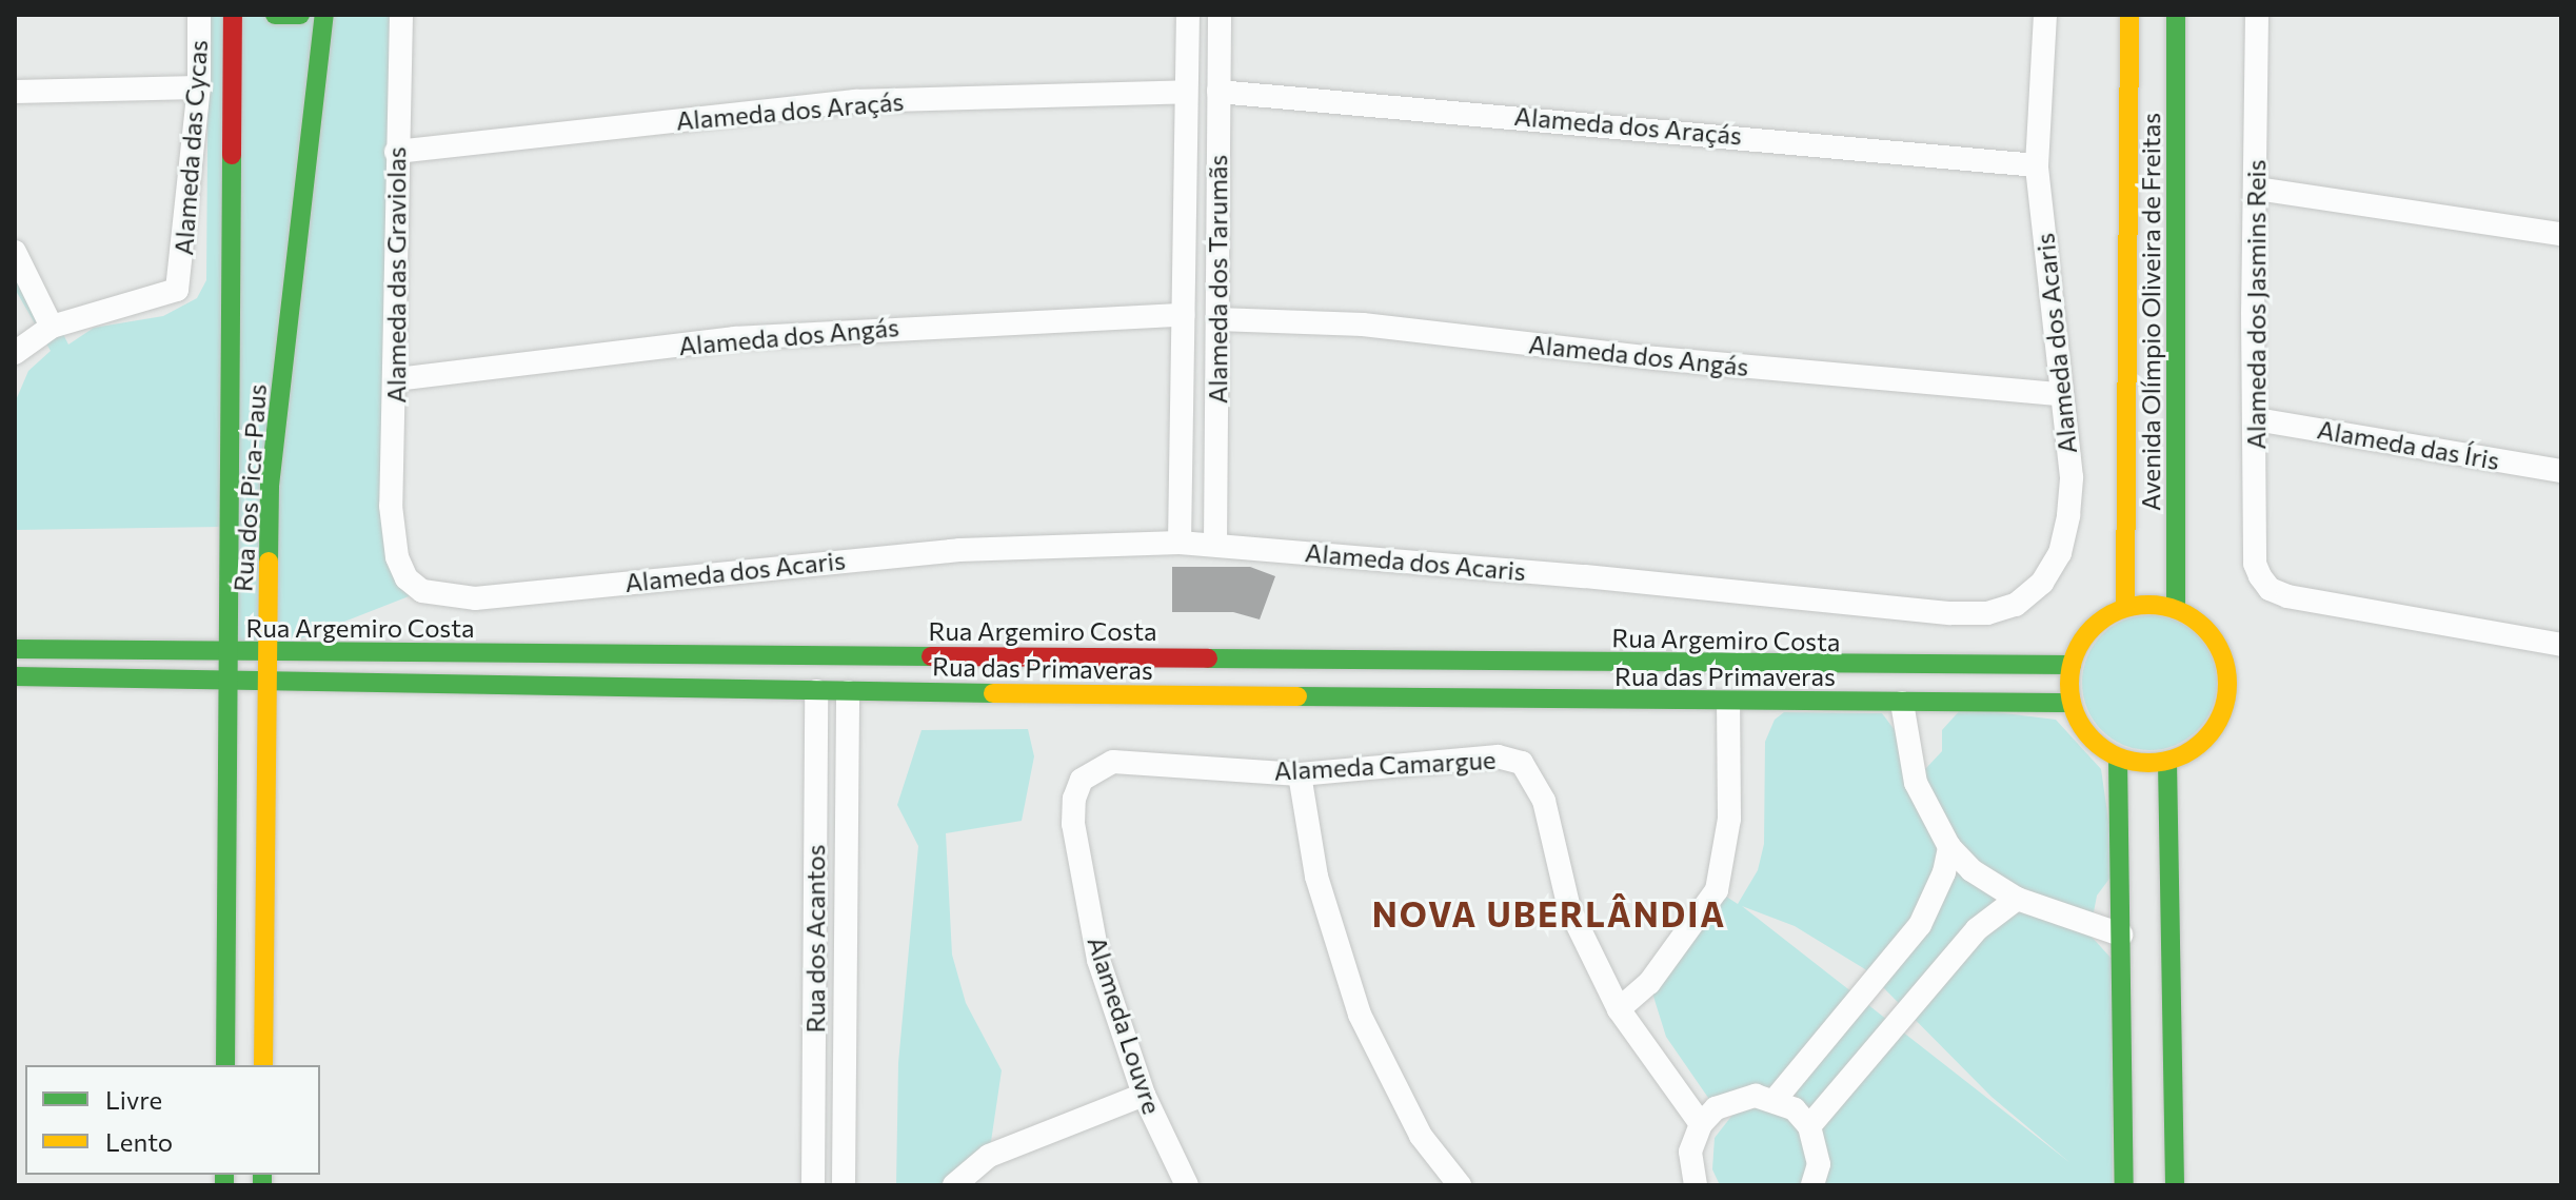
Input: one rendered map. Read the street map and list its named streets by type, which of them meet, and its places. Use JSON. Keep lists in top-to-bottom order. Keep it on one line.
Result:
{"streets":{"street":["Alameda dos Araçás","Alameda das Cycas","Alameda das Graviolas","Alameda dos Tarumãs","Alameda dos Jasmins Reis","Avenida Olímpio Oliveira de Freitas","Alameda dos Angás","Alameda dos Acaris","Alameda das Íris","Rua dos Pica-Paus","Rua Argemiro Costa","Rua das Primaveras","Alameda Camargue","Rua dos Acantos","Alameda Louvre"]},"crossings":[["Alameda dos Araçás","Alameda das Graviolas"],["Alameda dos Araçás","Alameda dos Tarumãs"],["Alameda dos Araçás","Alameda dos Acaris"],["Alameda das Graviolas","Alameda dos Angás"],["Alameda das Graviolas","Alameda dos Acaris"],["Alameda dos Tarumãs","Alameda dos Angás"],["Alameda dos Tarumãs","Alameda dos Acaris"],["Alameda dos Jasmins Reis","Alameda das Íris"],["Avenida Olímpio Oliveira de Freitas","Rua Argemiro Costa"],["Avenida Olímpio Oliveira de Freitas","Rua das Primaveras"],["Alameda dos Angás","Alameda dos Acaris"],["Rua dos Pica-Paus","Rua Argemiro Costa"],["Rua dos Pica-Paus","Rua das Primaveras"],["Rua Argemiro Costa","Rua das Primaveras"],["Rua das Primaveras","Rua dos Acantos"],["Alameda Camargue","Alameda Louvre"]],"districts":["NOVA UBERLÂNDIA"],"legend":["Livre","Lento"]}
